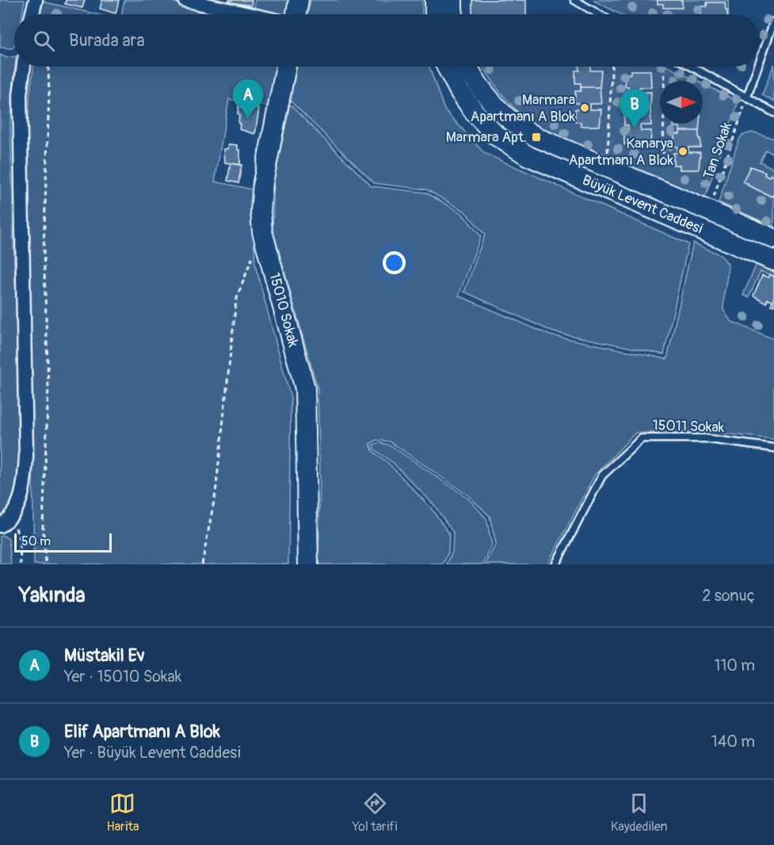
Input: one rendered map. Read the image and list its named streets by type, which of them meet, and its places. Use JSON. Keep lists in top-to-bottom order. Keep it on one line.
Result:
{"streets":{"street":["Büyük Levent Caddesi","15010 Sokak"],"lane":["15011 Sokak"],"path":["Tan Sokak"]},"crossings":[["Tan Sokak","Büyük Levent Caddesi"]],"places":{"other":["Marmara Apartmanı A Blok","Kanarya Apartmanı A Blok"],"transit":["Marmara Apt."]},"scale_bar":"50 m","north":"right","page":{"search":"Burada ara","pins":["A","B"],"scale":"50 m","heading":["Yakında","2 sonuç"],"list":[{"mark":"A","name":"Müstakil Ev","note":"Yer · 15010 Sokak","value":"110 m"},{"mark":"B","name":"Elif Apartmanı A Blok","note":"Yer · Büyük Levent Caddesi","value":"140 m"}],"nav":["Harita","Yol tarifi","Kaydedilen"]}}
